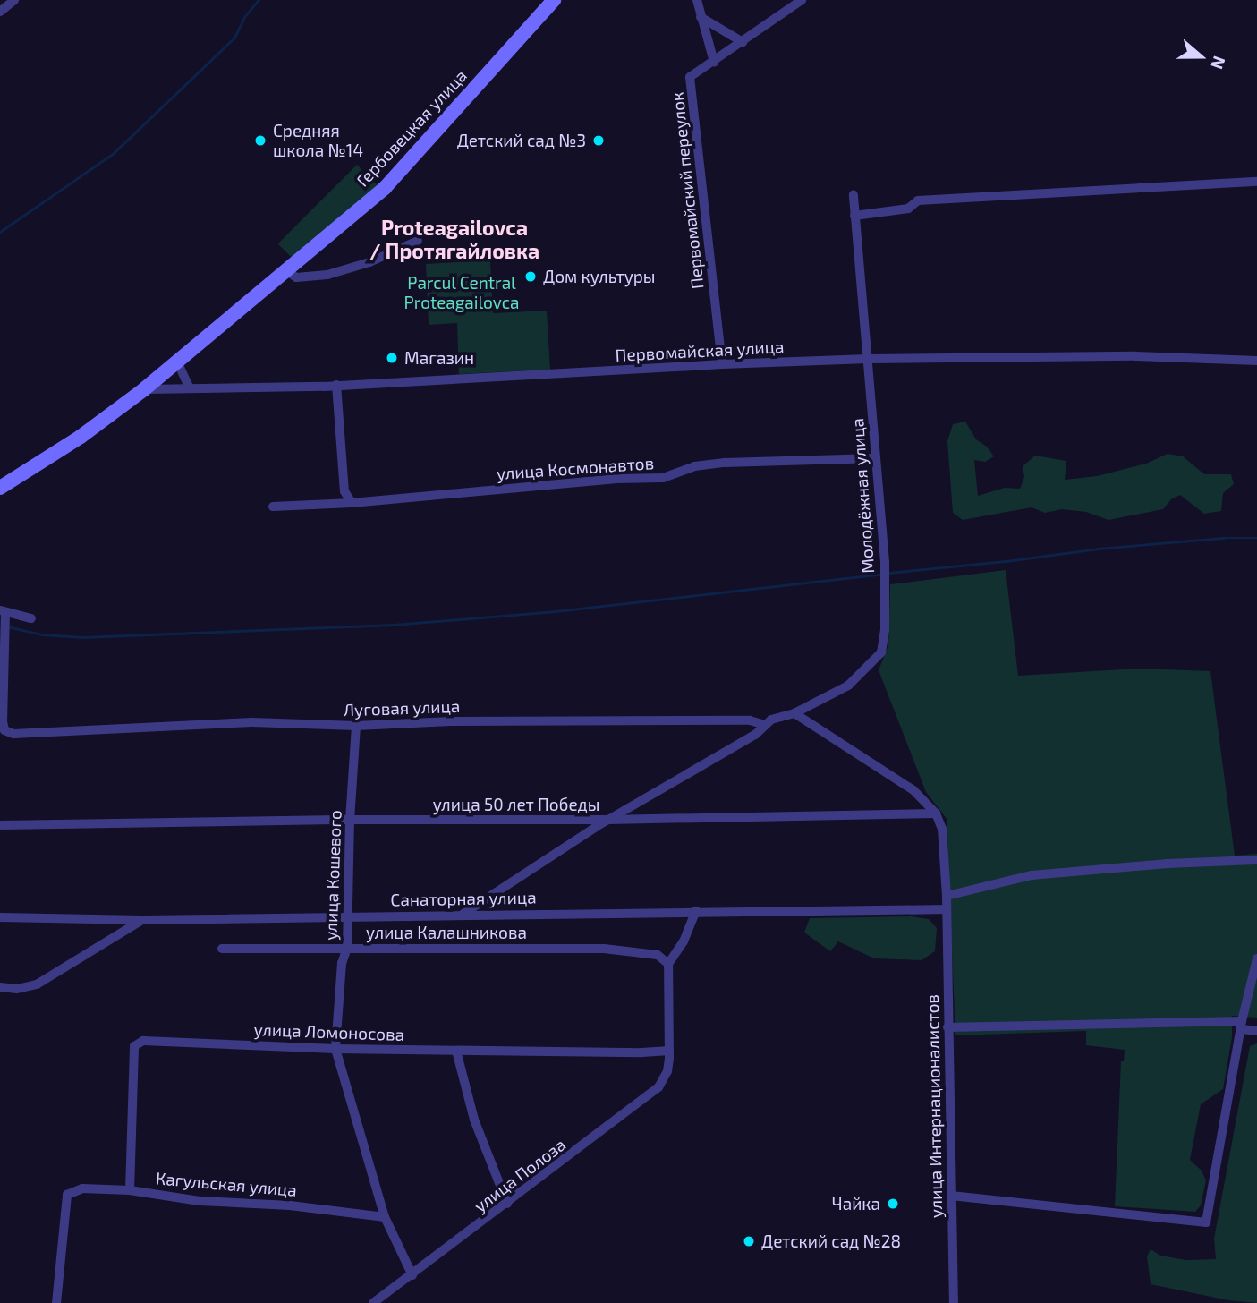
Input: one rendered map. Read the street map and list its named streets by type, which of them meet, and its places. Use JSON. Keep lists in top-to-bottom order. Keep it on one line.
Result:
{"streets":{"street":["Гербовецкая улица","Первомайский переулок","Первомайская улица","улица Космонавтов","Молодёжная улица","Луговая улица","улица 50 лет Победы","улица Кошевого","Санаторная улица","улица Калашникова","улица Ломоносова","улица Интернационалистов","улица Полоза","Кагульская улица"]},"crossings":[["Гербовецкая улица","Первомайская улица"],["Первомайский переулок","Первомайская улица"],["Первомайская улица","Молодёжная улица"],["улица Космонавтов","Молодёжная улица"],["Молодёжная улица","Луговая улица"],["Молодёжная улица","улица 50 лет Победы"],["Молодёжная улица","Санаторная улица"],["Луговая улица","улица Кошевого"],["улица 50 лет Победы","улица Кошевого"],["улица Кошевого","Санаторная улица"],["улица Кошевого","улица Калашникова"],["улица Кошевого","улица Ломоносова"],["улица Кошевого","улица Полоза"],["улица Кошевого","Кагульская улица"],["Санаторная улица","улица Интернационалистов"],["улица Ломоносова","улица Полоза"],["улица Ломоносова","Кагульская улица"]],"districts":["Proteagailovca / Протягайловка"],"parks":["Parcul Central Proteagailovca"],"places":["Средняя школа №14","Детский сад №3","Дом культуры","Магазин","Чайка","Детский сад №28"],"north":"right"}
